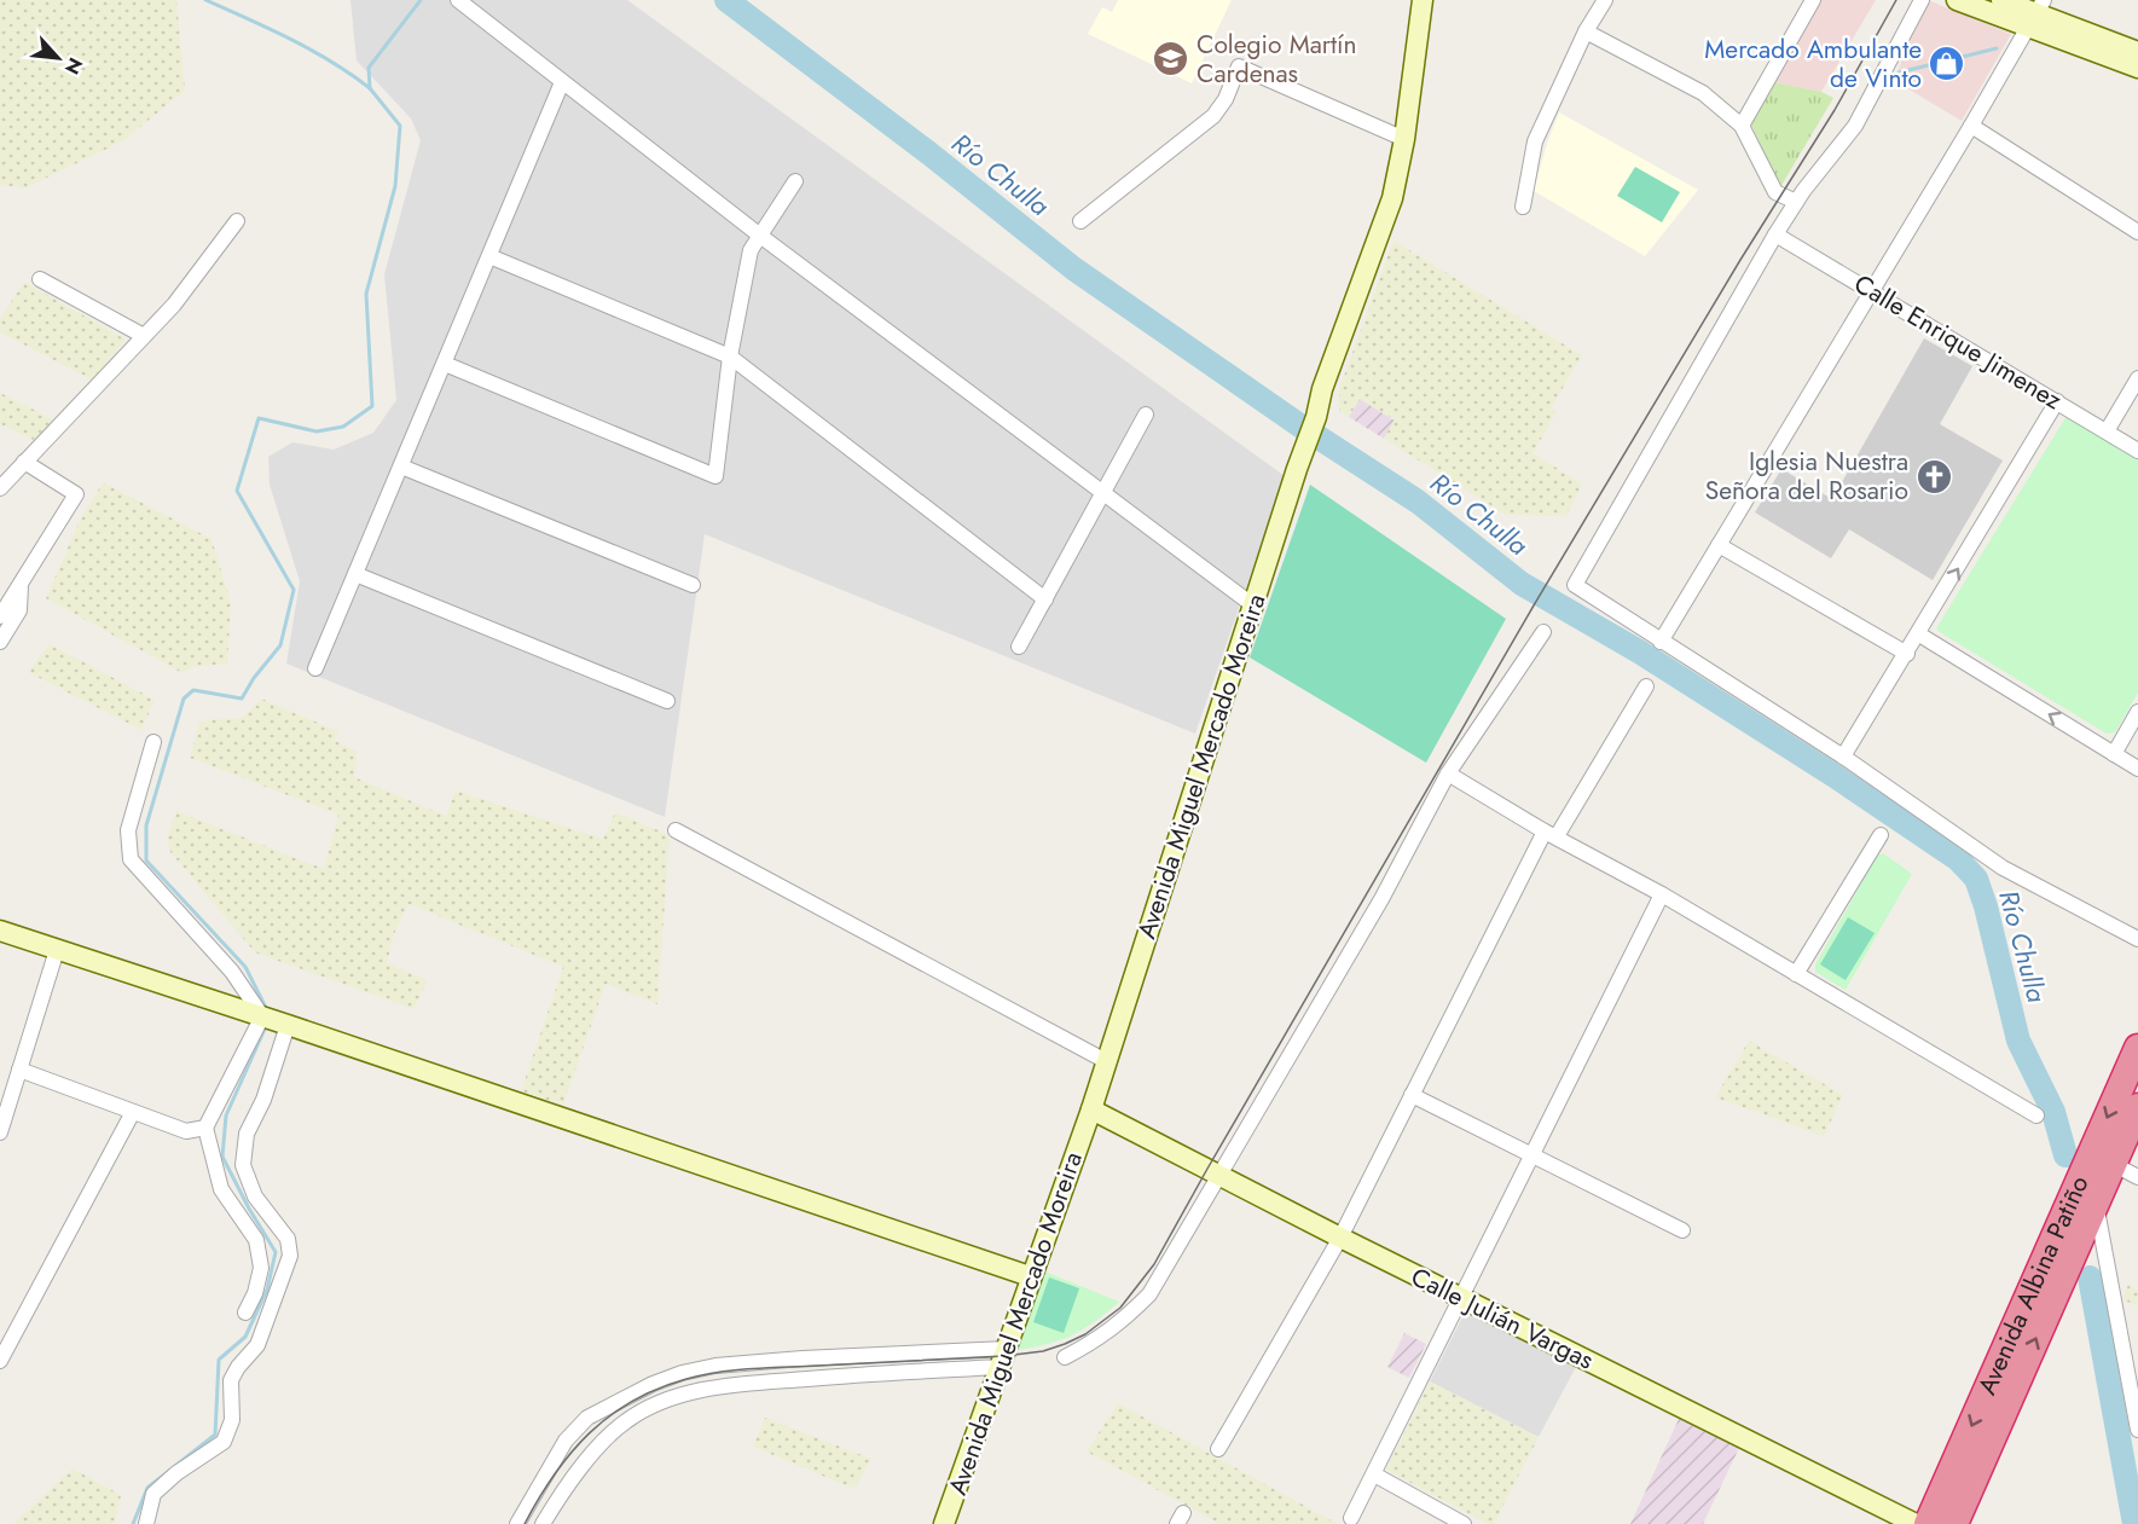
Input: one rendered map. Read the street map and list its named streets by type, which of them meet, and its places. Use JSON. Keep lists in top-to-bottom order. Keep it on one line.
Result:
{"streets":{"highway":["Avenida Albina Patiño"],"main road":["Avenida Miguel Mercado Moreira","Calle Julián Vargas"],"street":["Calle Enrique Jimenez"]},"crossings":[["Avenida Miguel Mercado Moreira","Calle Julián Vargas"]],"water":["Río Chulla"],"places":{"school or university":["Colegio Martín Cardenas"],"shop":["Mercado Ambulante de Vinto"],"church":["Iglesia Nuestra Señora del Rosario"]},"north":"bottom right"}
